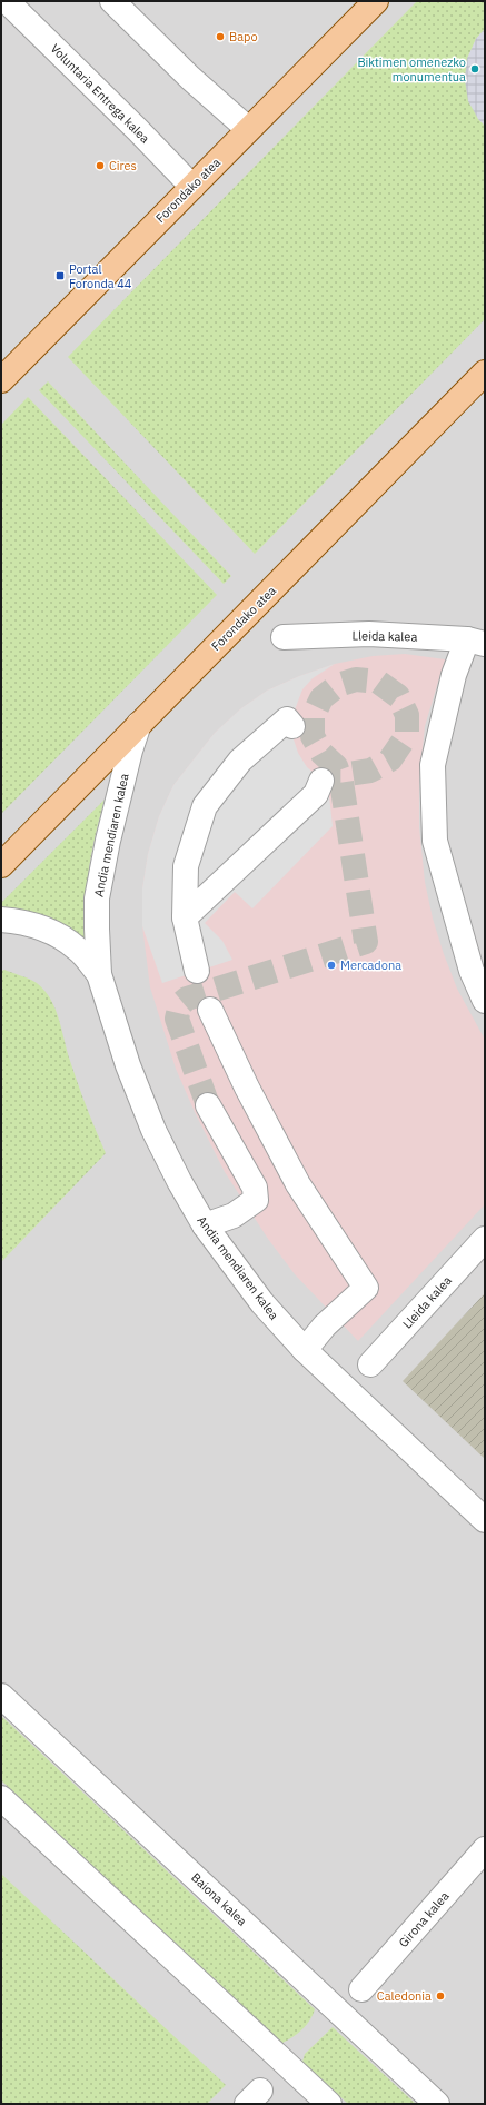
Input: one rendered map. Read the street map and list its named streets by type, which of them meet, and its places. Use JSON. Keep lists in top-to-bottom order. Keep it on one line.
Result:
{"streets":{"main road":["Forondako atea"],"street":["Voluntaria Entrega kalea","Lleida kalea","Andia mendiaren kalea","Baiona kalea","Girona kalea"]},"crossings":[["Voluntaria Entrega kalea","Forondako atea"],["Forondako atea","Andia mendiaren kalea"]],"places":{"other":["Bapo","Biktimen omenezko monumentua","Cires","Mercadona","Caledonia"],"transit":["Portal Foronda 44"]}}
